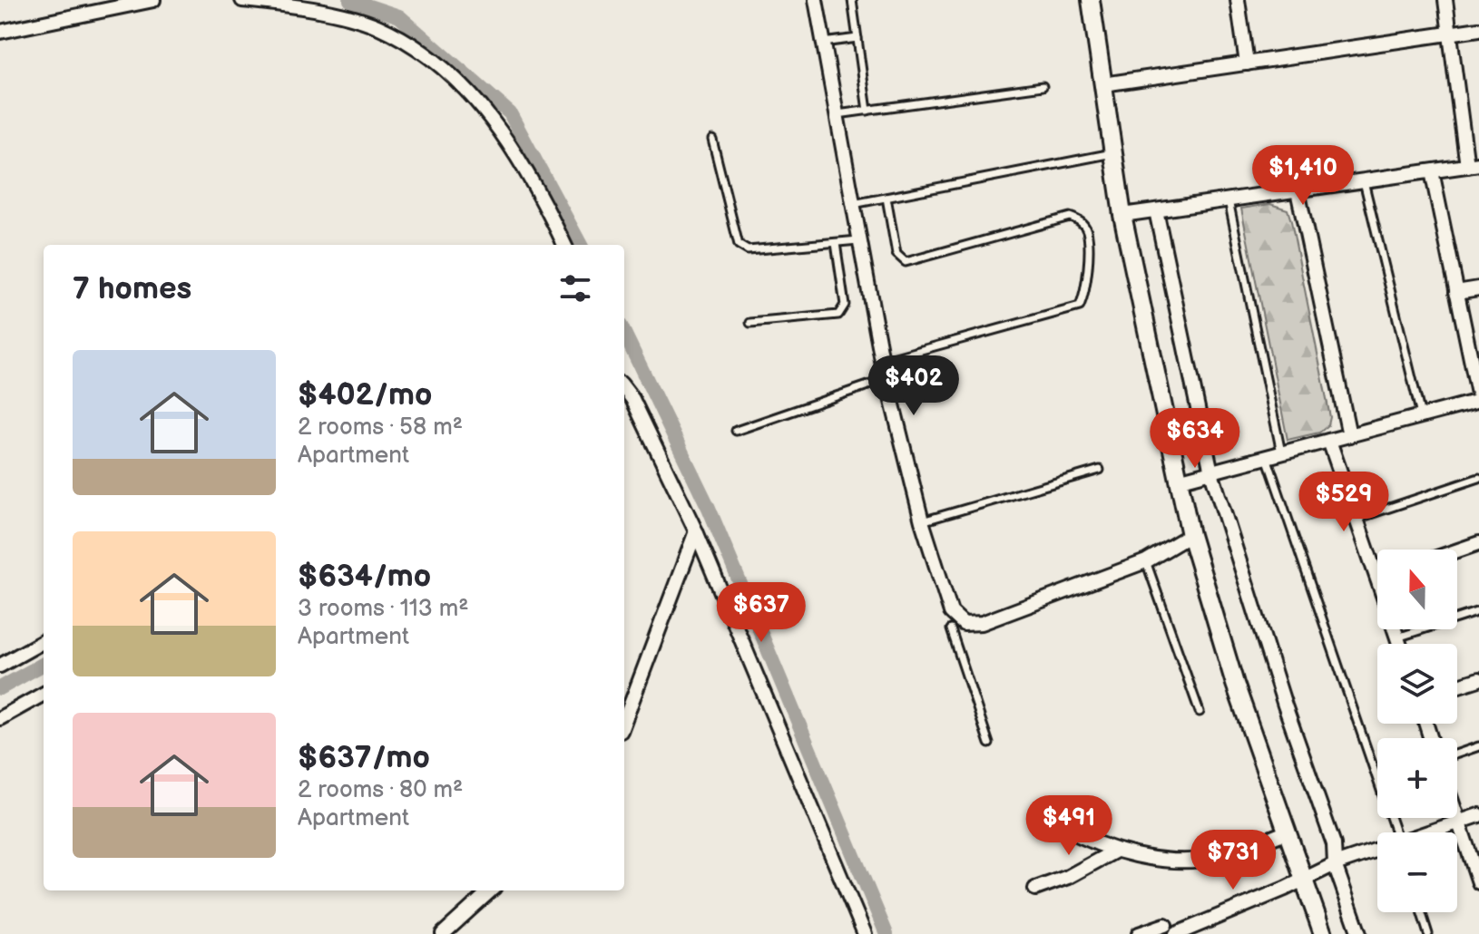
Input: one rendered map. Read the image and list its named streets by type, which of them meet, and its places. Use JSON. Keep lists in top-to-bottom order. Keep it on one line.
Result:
{"north":"top","page":{"price":["$1,410","$402","$634","$529","$637","$491","$731"],"heading":"7 homes","list":[{"name":"$402/mo","note":"2 rooms · 58 m² · Apartment"},{"name":"$634/mo","note":"3 rooms · 113 m² · Apartment"},{"name":"$637/mo","note":"2 rooms · 80 m² · Apartment"}],"map_buttons":["+","−"]}}
